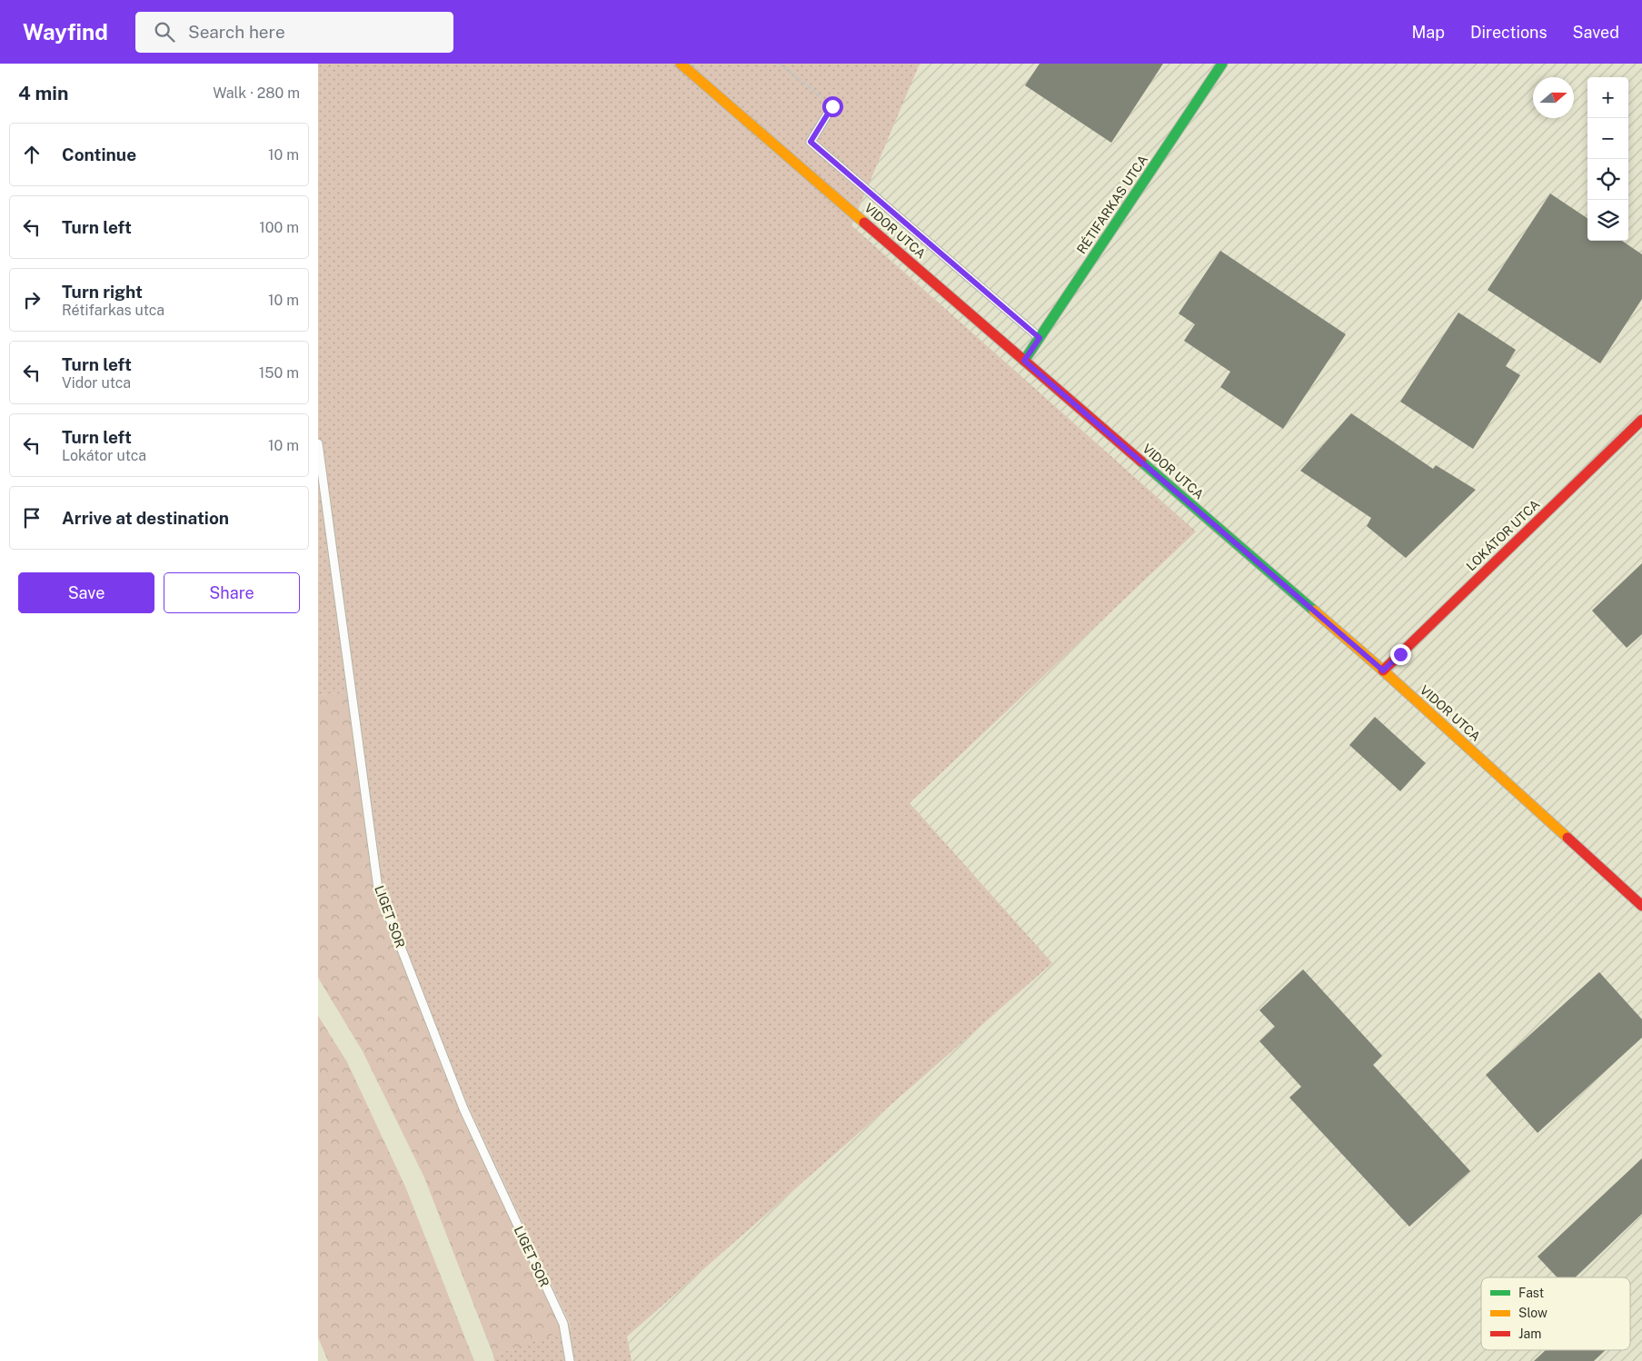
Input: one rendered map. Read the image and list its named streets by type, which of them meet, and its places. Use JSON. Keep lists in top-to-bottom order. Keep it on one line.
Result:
{"streets":{"street":["RÉTIFARKAS UTCA","VIDOR UTCA","LOKÁTOR UTCA"],"lane":["LIGET SOR"]},"crossings":[["RÉTIFARKAS UTCA","VIDOR UTCA"],["VIDOR UTCA","LOKÁTOR UTCA"]],"legend":["Fast","Slow","Jam"],"north":"right","page":{"header":"Wayfind","search":"Search here","nav":["Map","Directions","Saved"],"heading":["4 min","Walk · 280 m"],"map_buttons":["+","−"],"list":[["Continue","10 m"],["Turn left","100 m"],["Turn right","Rétifarkas utca","10 m"],["Turn left","Vidor utca","150 m"],["Turn left","Lokátor utca","10 m"],"Arrive at destination"],"buttons":["Save","Share"]}}
